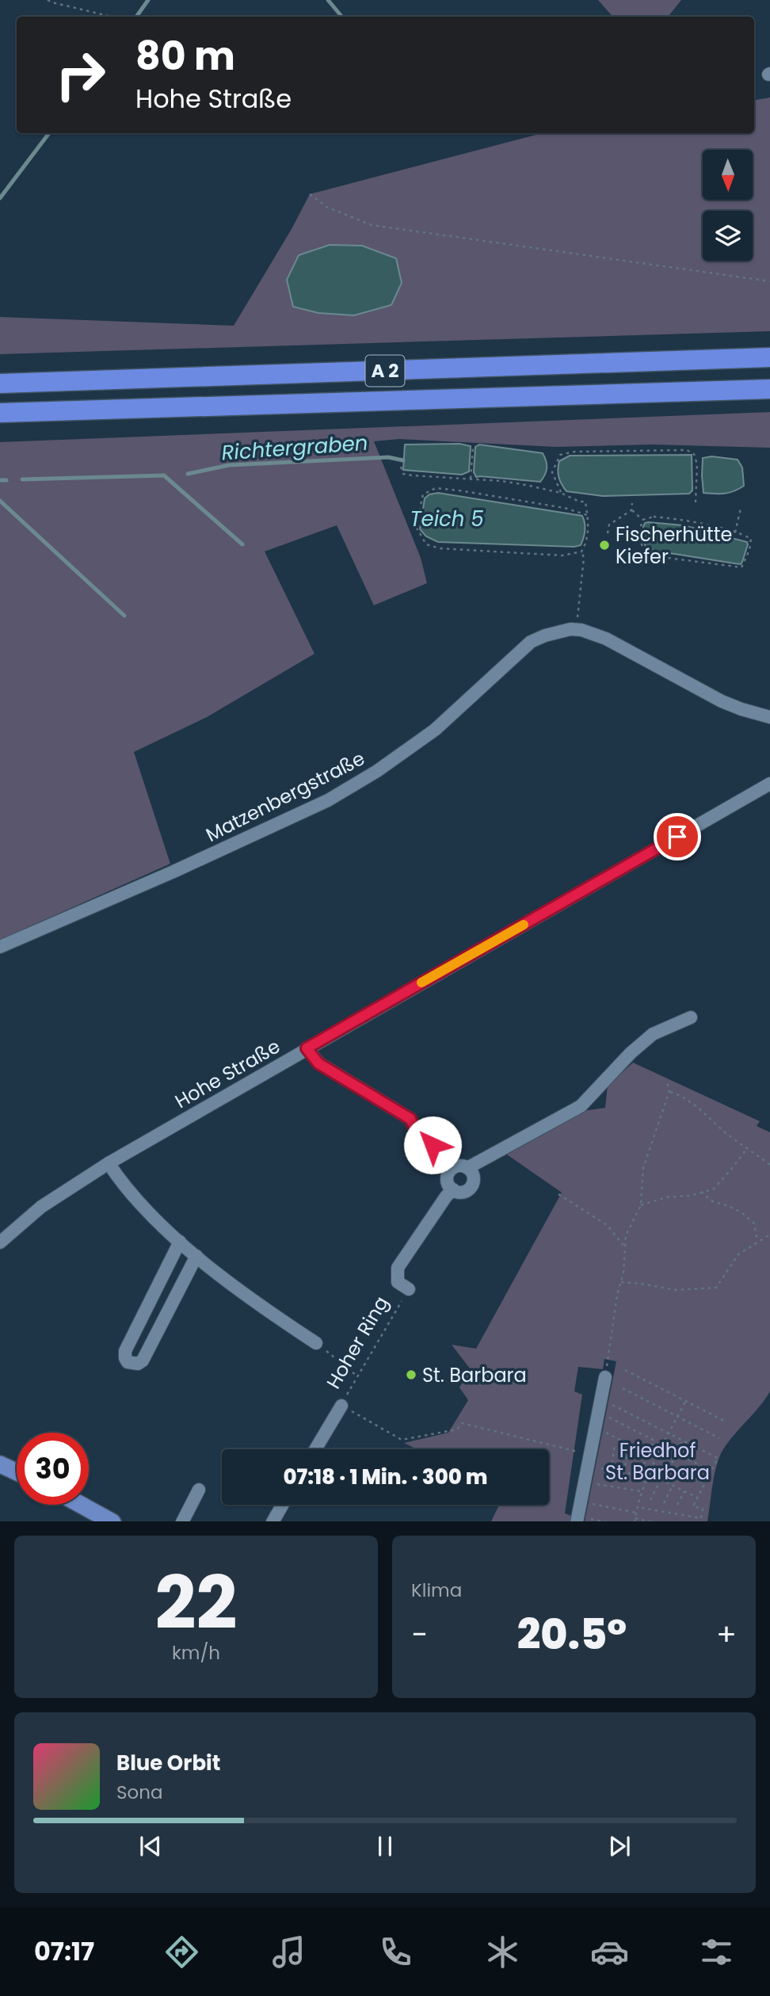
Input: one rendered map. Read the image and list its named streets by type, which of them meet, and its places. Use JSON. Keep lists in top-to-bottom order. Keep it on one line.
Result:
{"streets":{"highway":["A 2"],"street":["Matzenbergstraße","Hohe Straße","Hoher Ring"]},"water":["Richtergraben","Teich 5"],"parks":["Friedhof St. Barbara"],"places":["Fischerhütte Kiefer","St. Barbara"],"north":"bottom","page":{"turn":["80 m","Hohe Straße"],"limit":"30","trip":"07:18 · 1 Min. · 300 m","tile":[["22","km/h"],"Klima"],"heat":["−","20.5°","+"],"song":["Blue Orbit","Sona"],"tabs":"07:17"}}
